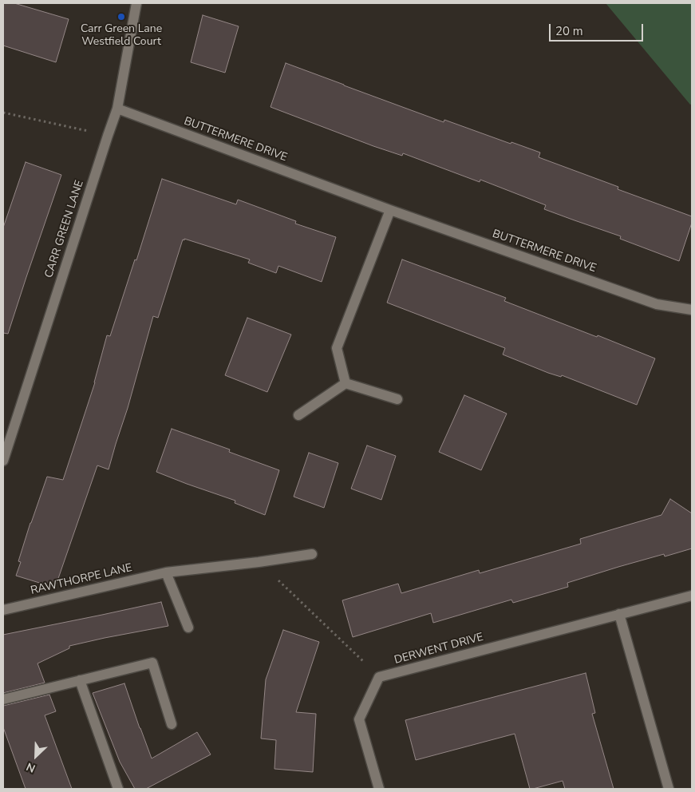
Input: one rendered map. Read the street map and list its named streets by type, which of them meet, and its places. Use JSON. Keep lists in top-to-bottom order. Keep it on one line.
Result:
{"streets":{"street":["BUTTERMERE DRIVE","CARR GREEN LANE","RAWTHORPE LANE","DERWENT DRIVE"]},"crossings":[["BUTTERMERE DRIVE","CARR GREEN LANE"]],"places":["Carr Green Lane Westfield Court"],"scale_bar":"20 m","north":"bottom left"}
